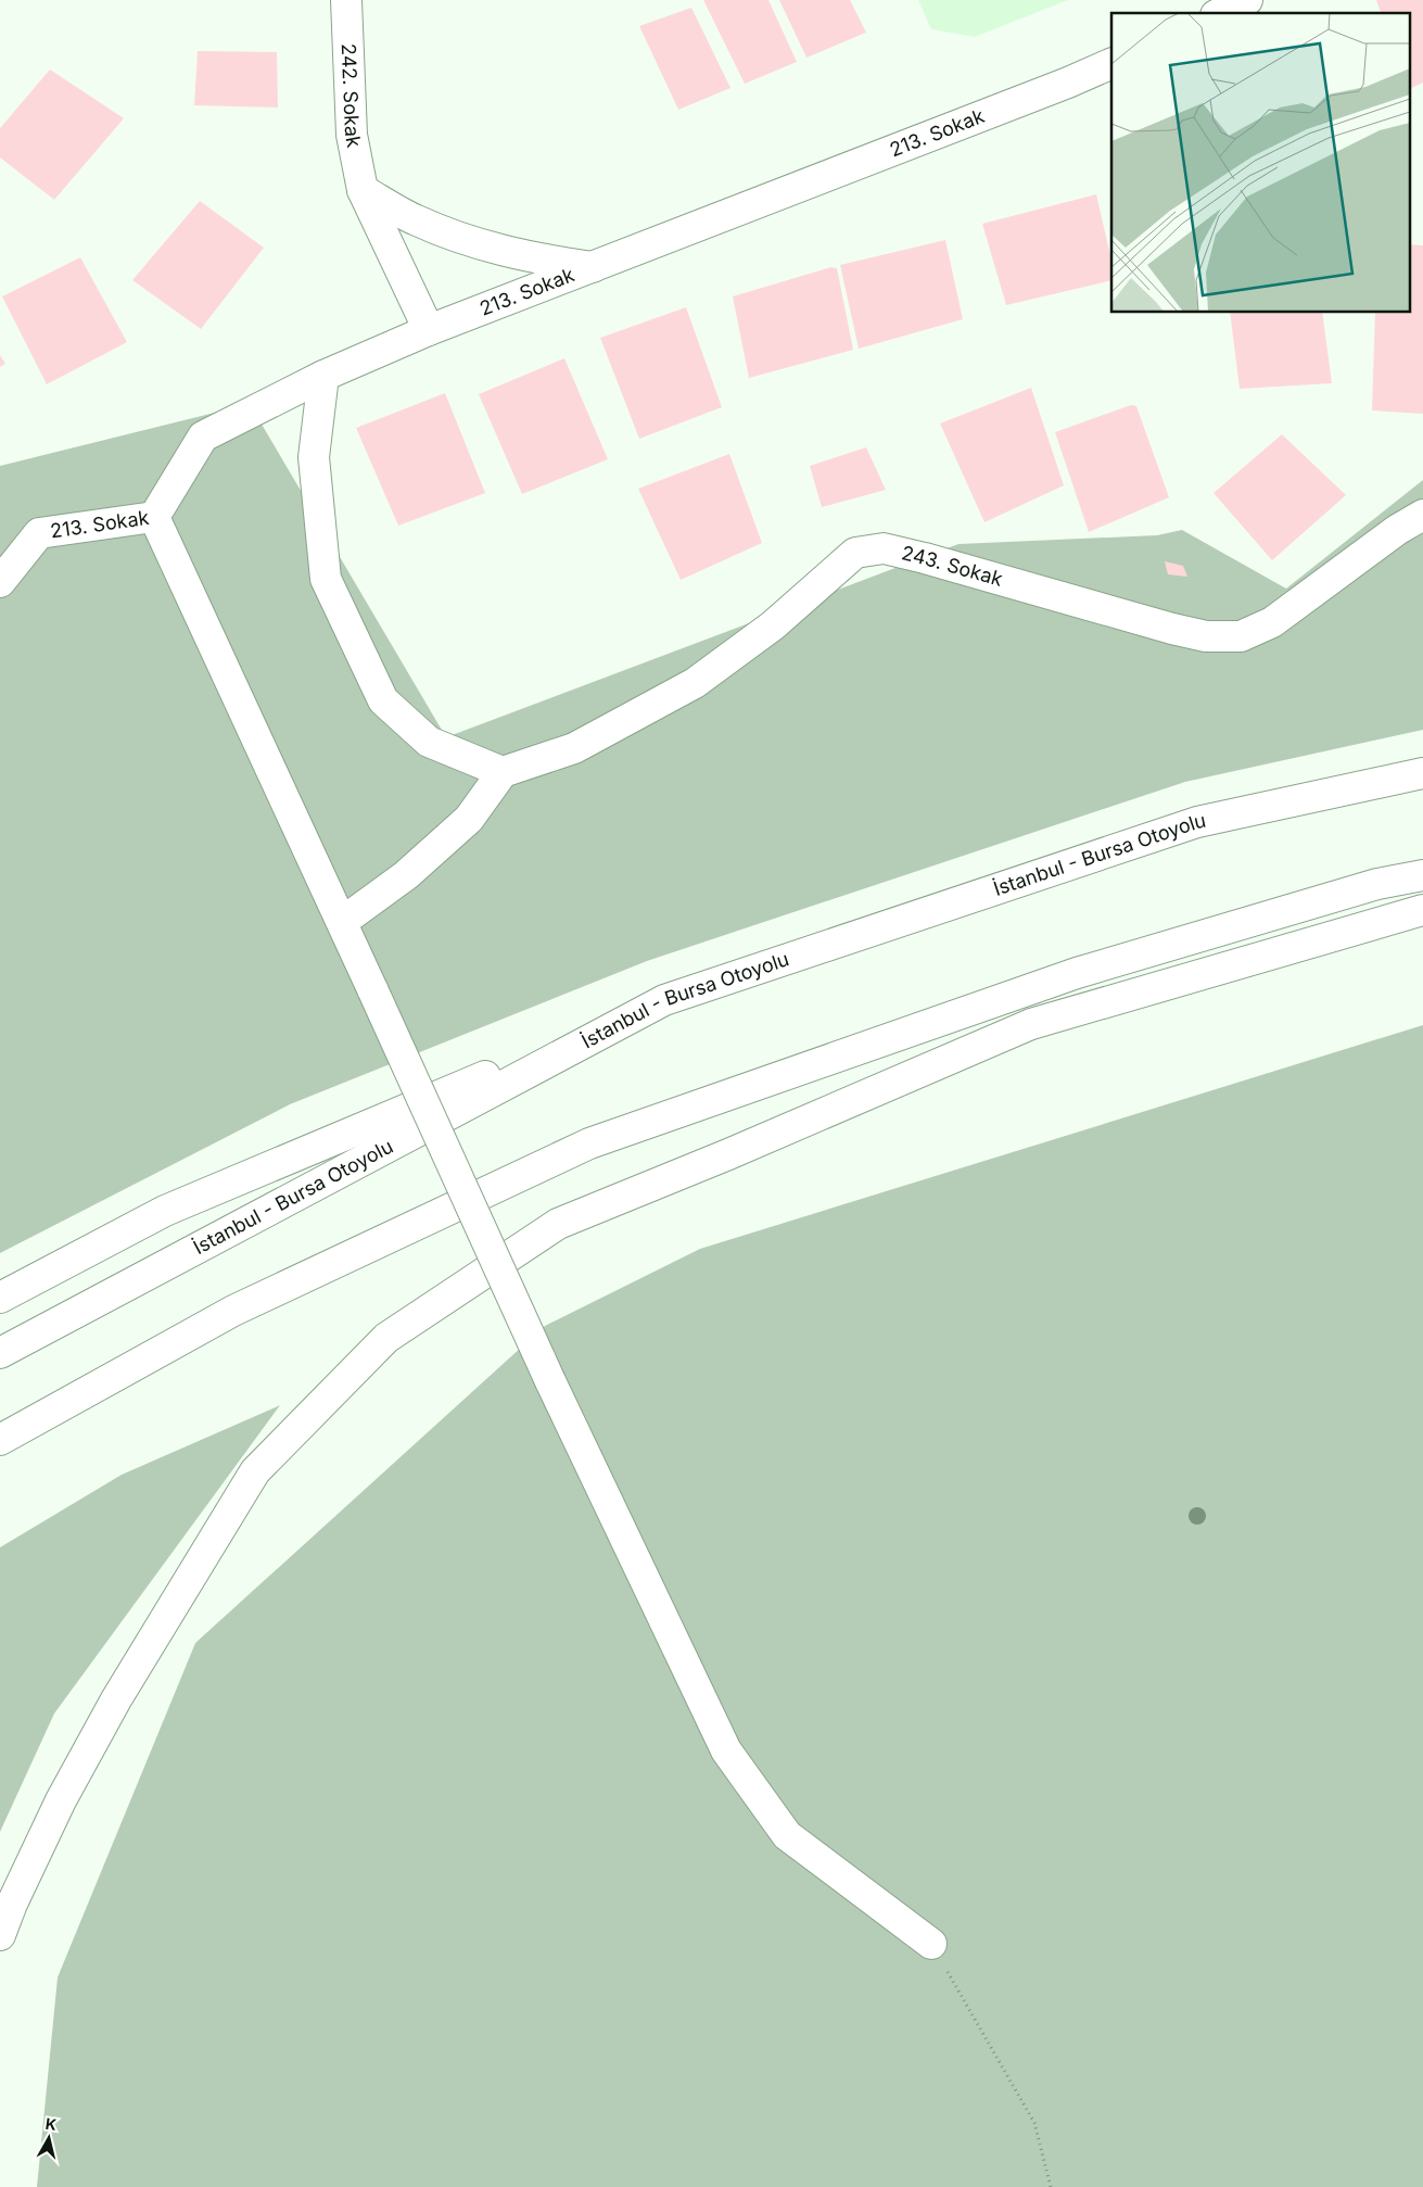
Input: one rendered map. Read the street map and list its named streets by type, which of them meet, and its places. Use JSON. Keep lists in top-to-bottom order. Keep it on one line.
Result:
{"streets":{"main road":["242. Sokak","213. Sokak","243. Sokak","İstanbul - Bursa Otoyolu"]},"crossings":[["242. Sokak","213. Sokak"]],"north":"top"}
